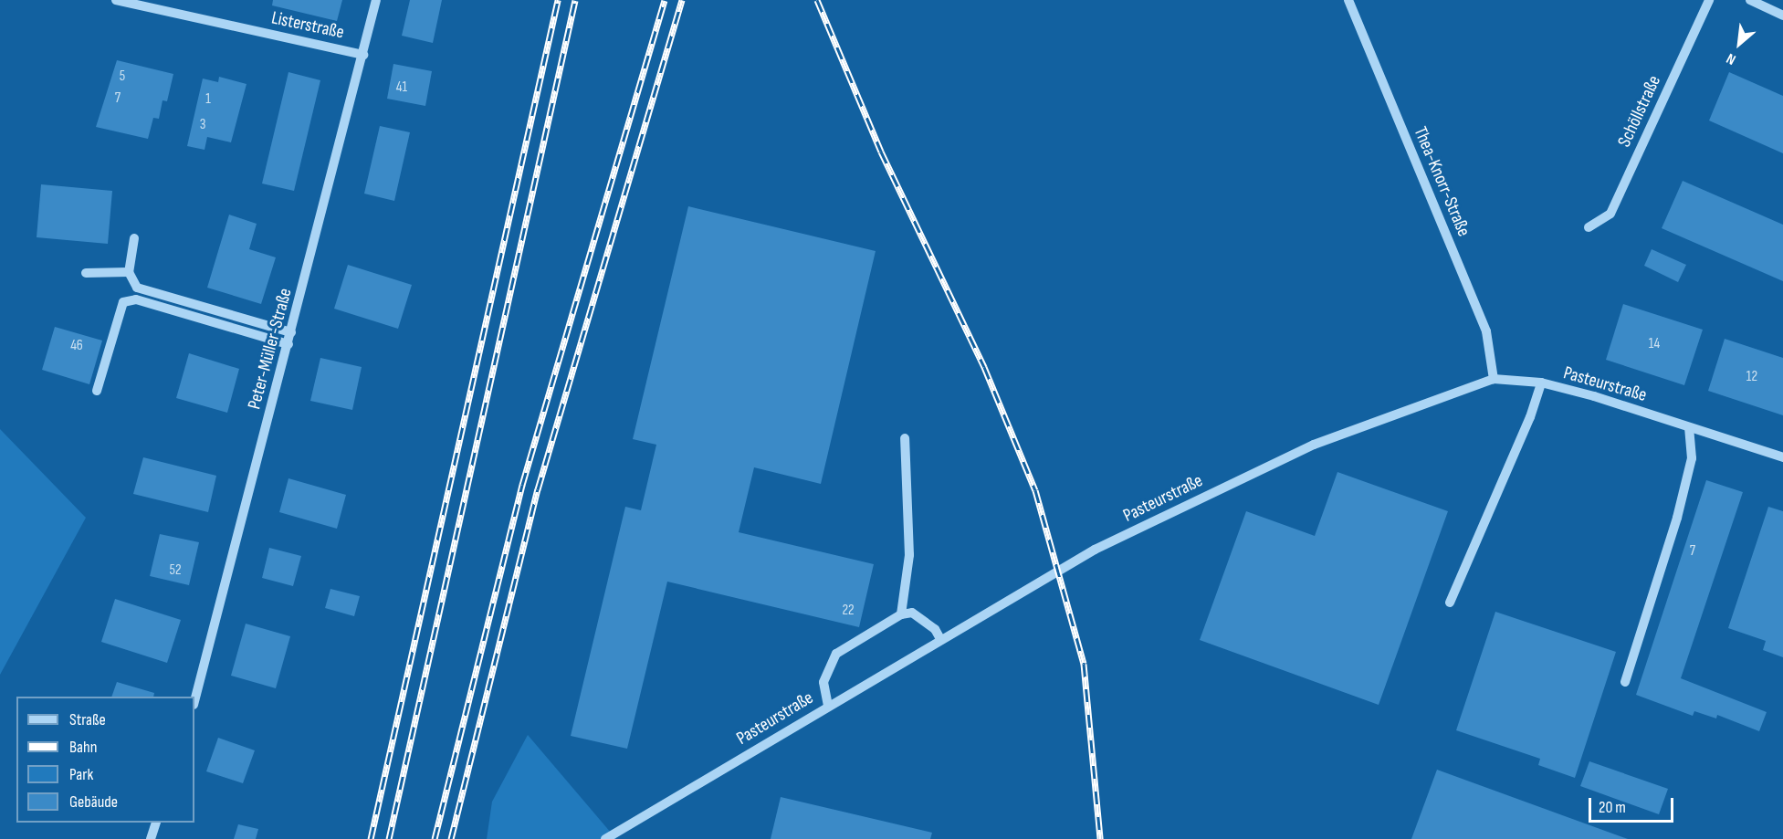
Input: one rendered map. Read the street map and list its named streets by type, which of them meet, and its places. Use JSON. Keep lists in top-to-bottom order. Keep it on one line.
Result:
{"streets":{"street":["Listerstraße","Schöllstraße","Thea-Knorr-Straße","Peter-Müller-Straße","Pasteurstraße"]},"crossings":[["Listerstraße","Peter-Müller-Straße"],["Thea-Knorr-Straße","Pasteurstraße"]],"house_numbers":["5","41","7","1","3","14","46","12","7","52","22"],"legend":["Straße","Bahn","Park","Gebäude"],"scale_bar":"20 m","north":"bottom left"}
